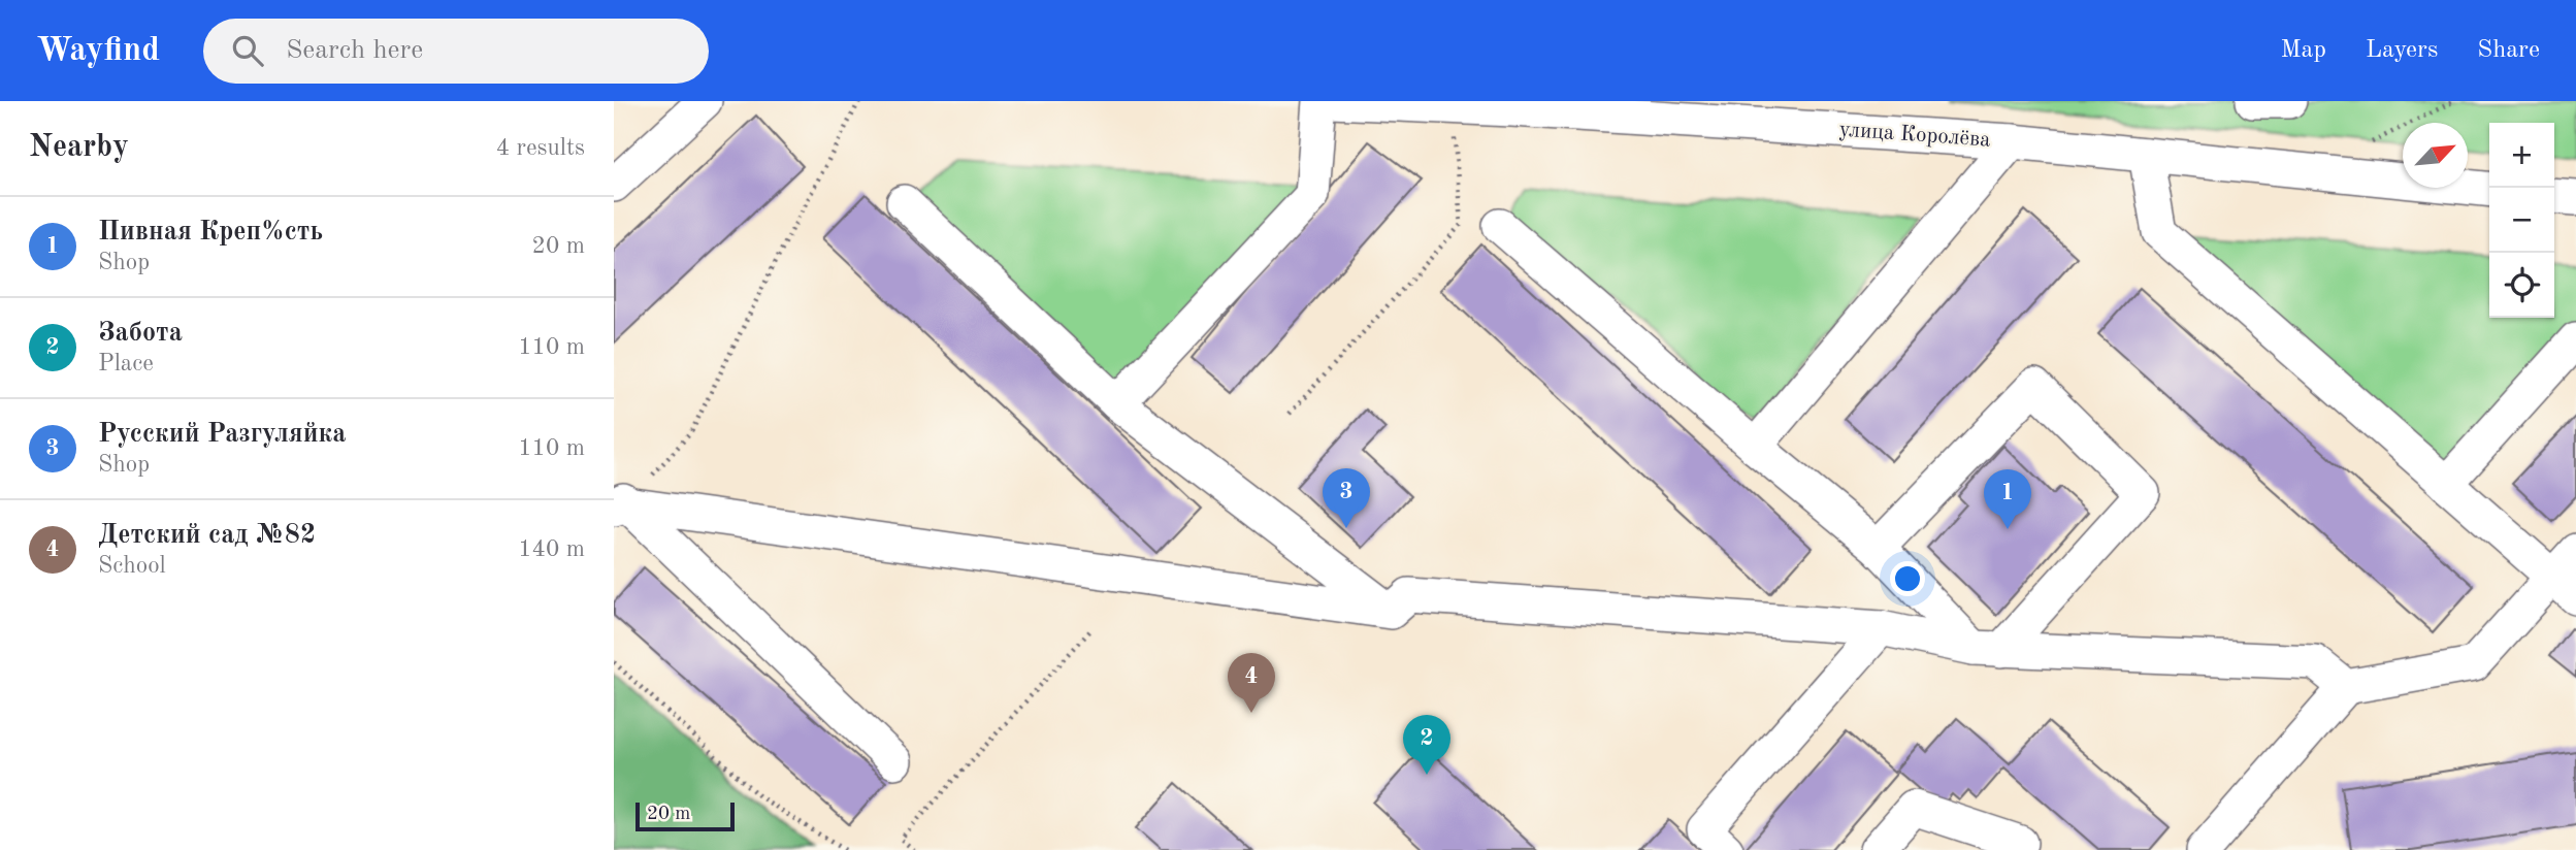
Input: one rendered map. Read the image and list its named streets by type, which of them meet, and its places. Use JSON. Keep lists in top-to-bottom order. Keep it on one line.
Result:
{"streets":{"street":["улица Королёва"]},"scale_bar":"20 m","north":"top right","page":{"header":"Wayfind","search":"Search here","nav":["Map","Layers","Share"],"heading":["Nearby","4 results"],"map_buttons":["+","−"],"list":[{"mark":"1","name":"Пивная Креп%сть","note":"Shop","value":"20 m"},{"mark":"2","name":"Забота","note":"Place","value":"110 m"},{"mark":"3","name":"Русский Разгуляйка","note":"Shop","value":"110 m"},{"mark":"4","name":"Детский сад №82","note":"School","value":"140 m"}],"pins":["3","1","4","2"],"scale":"20 m"}}
